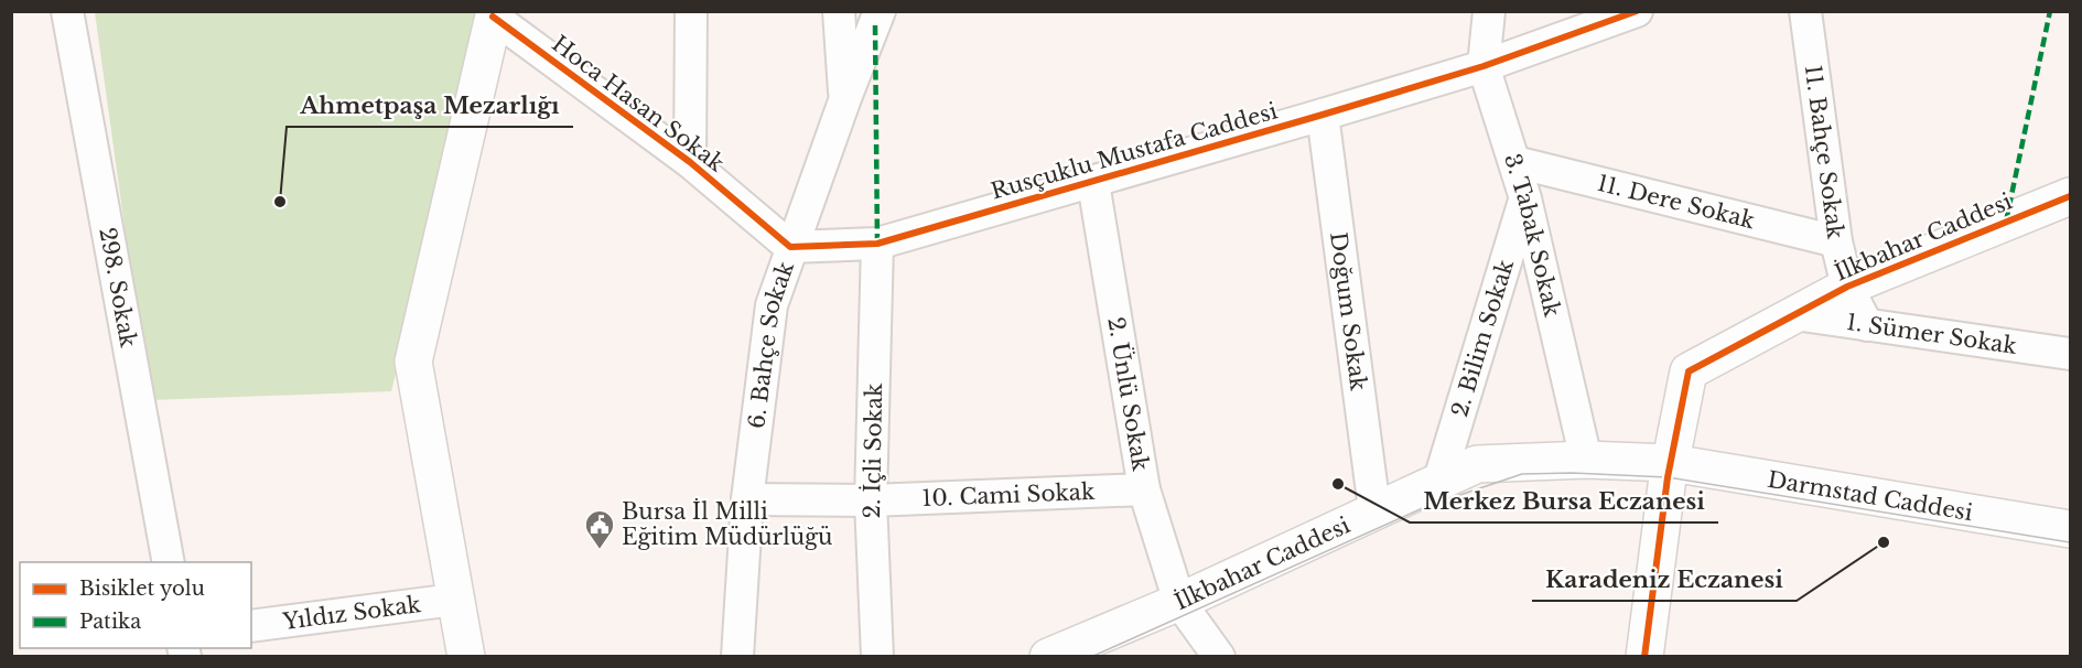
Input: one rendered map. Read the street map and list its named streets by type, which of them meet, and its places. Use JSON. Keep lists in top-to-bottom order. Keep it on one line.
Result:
{"streets":{"street":["Hoca Hasan Sokak","Rusçuklu Mustafa Caddesi","11. Bahçe Sokak","11. Dere Sokak","3. Tabak Sokak","İlkbahar Caddesi","298. Sokak","Doğum Sokak","1. Sümer Sokak","2. Bilim Sokak","6. Bahçe Sokak","2. Ünlü Sokak","2. İçli Sokak","10. Cami Sokak","Darmstad Caddesi","Yıldız Sokak"]},"crossings":[["Hoca Hasan Sokak","Rusçuklu Mustafa Caddesi"],["Hoca Hasan Sokak","6. Bahçe Sokak"],["Rusçuklu Mustafa Caddesi","3. Tabak Sokak"],["Rusçuklu Mustafa Caddesi","Doğum Sokak"],["Rusçuklu Mustafa Caddesi","6. Bahçe Sokak"],["Rusçuklu Mustafa Caddesi","2. Ünlü Sokak"],["Rusçuklu Mustafa Caddesi","2. İçli Sokak"],["11. Bahçe Sokak","11. Dere Sokak"],["11. Bahçe Sokak","İlkbahar Caddesi"],["11. Bahçe Sokak","1. Sümer Sokak"],["11. Dere Sokak","3. Tabak Sokak"],["3. Tabak Sokak","İlkbahar Caddesi"],["3. Tabak Sokak","2. Bilim Sokak"],["İlkbahar Caddesi","Doğum Sokak"],["İlkbahar Caddesi","1. Sümer Sokak"],["İlkbahar Caddesi","2. Bilim Sokak"],["İlkbahar Caddesi","2. Ünlü Sokak"],["İlkbahar Caddesi","Darmstad Caddesi"],["6. Bahçe Sokak","10. Cami Sokak"],["2. Ünlü Sokak","10. Cami Sokak"],["2. İçli Sokak","10. Cami Sokak"]],"places":{"other":["Ahmetpaşa Mezarlığı","Merkez Bursa Eczanesi","Karadeniz Eczanesi"],"public building":["Bursa İl Milli Eğitim Müdürlüğü"]},"legend":["Bisiklet yolu","Patika"]}
